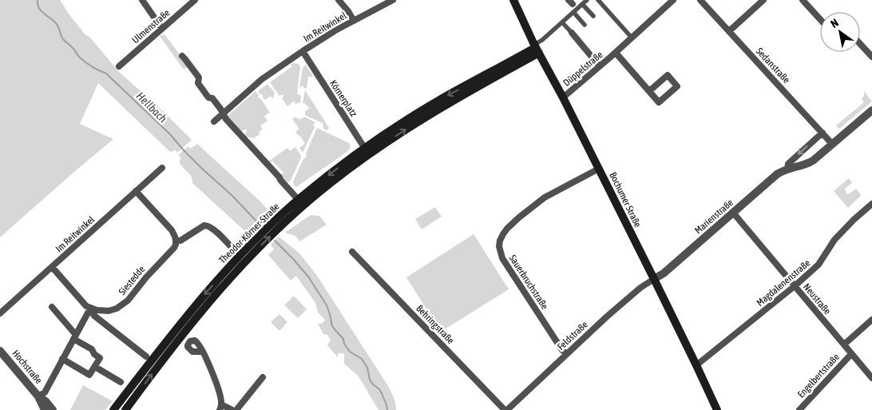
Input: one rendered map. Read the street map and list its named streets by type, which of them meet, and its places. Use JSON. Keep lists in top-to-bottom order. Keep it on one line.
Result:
{"streets":{"main road":["Bochumer Straße","Theodor-Körner-Straße"],"street":["Ulmenstraße","Im Reitwinkel","Sedanstraße","Düppelstraße","Körnerplatz","Marienstraße","Siestedde","Sauerbruchstraße","Magdalenenstraße","Neustraße","Behringstraße","Feldstraße","Hochstraße","Engelbertstraße"]},"crossings":[["Im Reitwinkel","Körnerplatz"],["Sedanstraße","Marienstraße"],["Düppelstraße","Bochumer Straße"],["Körnerplatz","Theodor-Körner-Straße"],["Bochumer Straße","Marienstraße"],["Bochumer Straße","Theodor-Körner-Straße"],["Bochumer Straße","Sauerbruchstraße"],["Bochumer Straße","Magdalenenstraße"],["Bochumer Straße","Feldstraße"],["Marienstraße","Neustraße"],["Marienstraße","Feldstraße"],["Sauerbruchstraße","Feldstraße"],["Magdalenenstraße","Neustraße"],["Neustraße","Engelbertstraße"],["Behringstraße","Feldstraße"]],"water":["Hellbach"],"north":"top left"}
